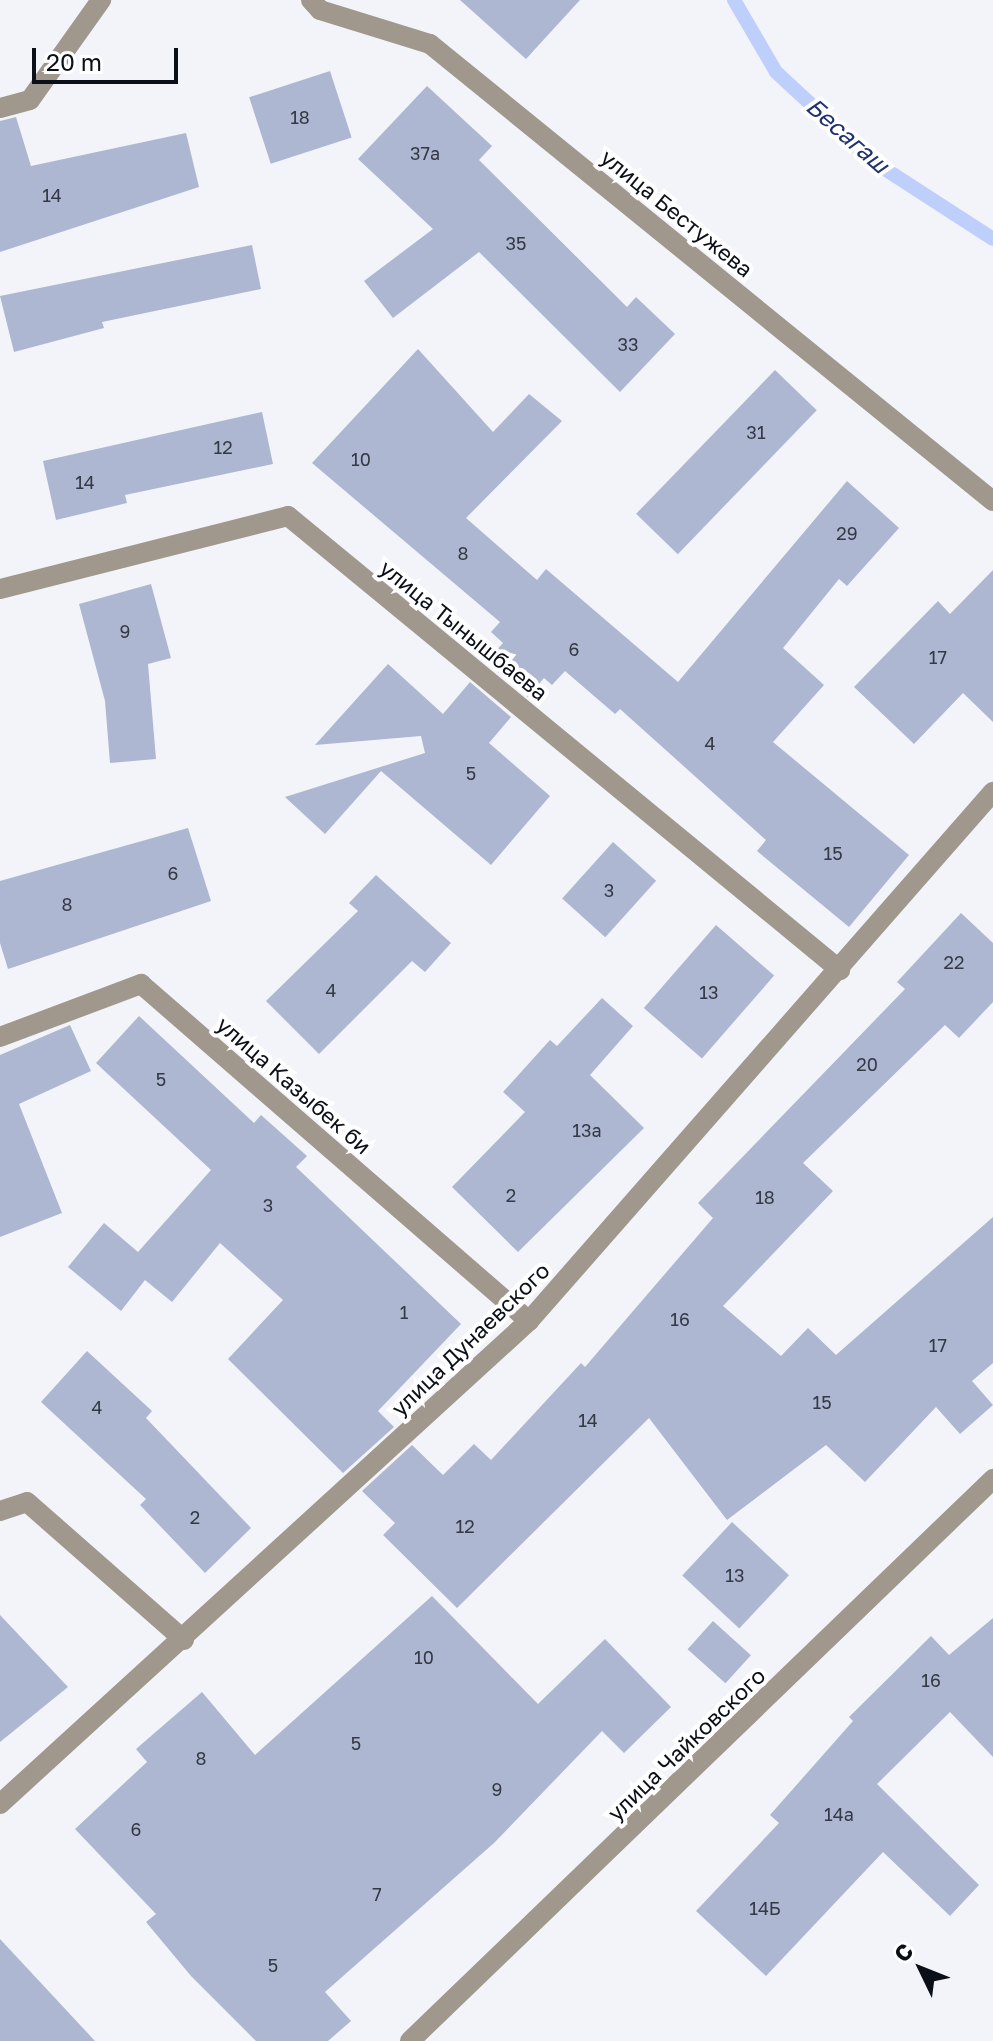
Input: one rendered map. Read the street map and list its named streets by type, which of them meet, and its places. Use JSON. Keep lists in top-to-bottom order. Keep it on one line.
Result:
{"streets":{"street":["улица Бестужева","улица Тынышбаева","улица Казыбек би","улица Дунаевского","улица Чайковского"]},"crossings":[["улица Тынышбаева","улица Дунаевского"],["улица Казыбек би","улица Дунаевского"]],"water":["Бесагаш"],"house_numbers":["18","37а","14","35","33","31","12","10","14","29","8","9","6","17","4","5","15","6","3","8","22","4","13","20","5","13а","2","18","3","1","16","17","15","4","14","2","12","13","10","16","5","8","9","14а","6","7","14Б","5"],"scale_bar":"20 m","north":"top left"}
